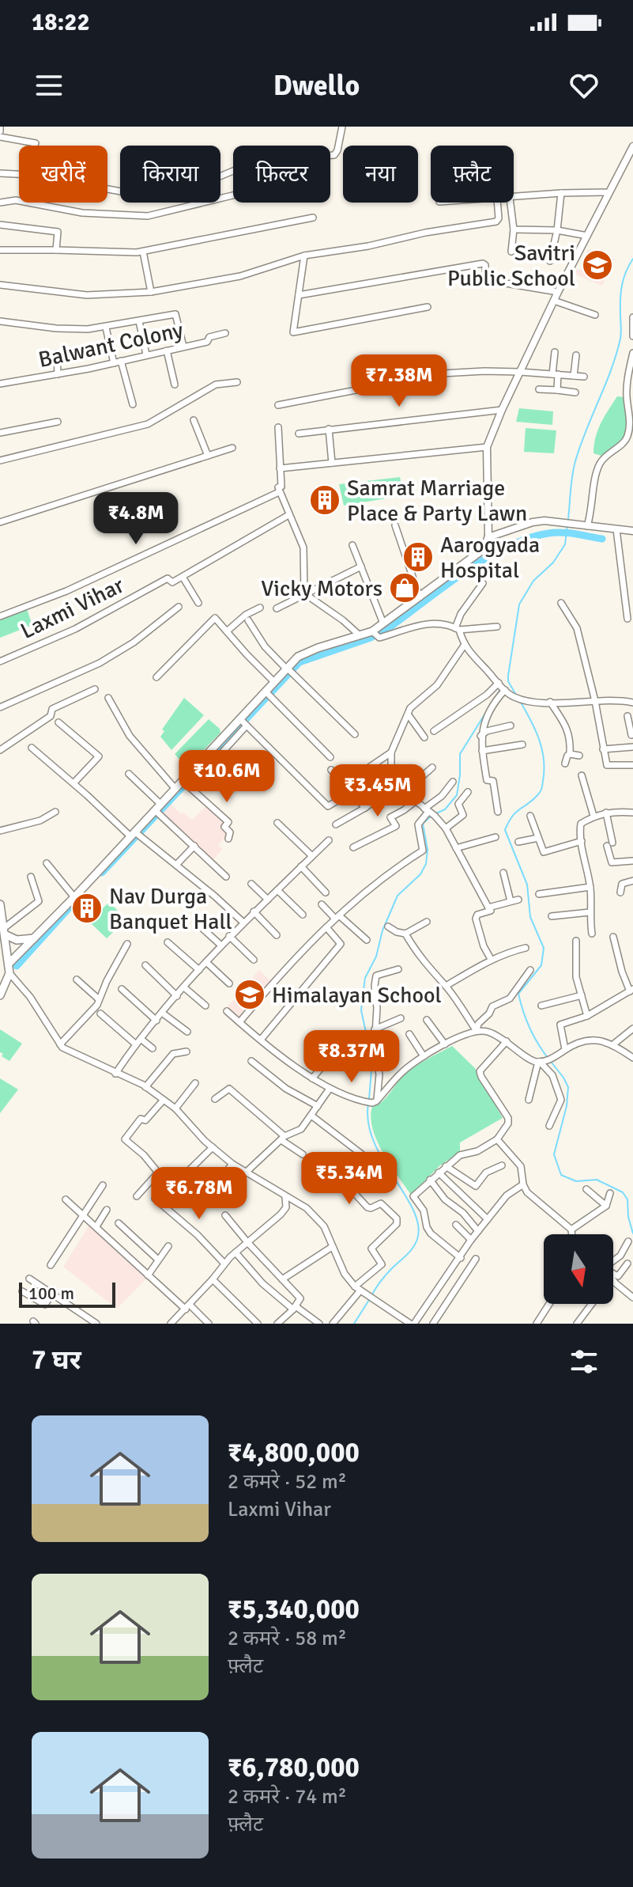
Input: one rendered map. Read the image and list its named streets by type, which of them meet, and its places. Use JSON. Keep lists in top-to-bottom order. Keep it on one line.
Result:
{"streets":{"street":["Balwant Colony","Laxmi Vihar"]},"places":{"school or university":["Savitri Public School","Himalayan School"],"building":["Samrat Marriage Place & Party Lawn","Aarogyada Hospital","Nav Durga Banquet Hall"],"shop":["Vicky Motors"]},"scale_bar":"100 m","north":"bottom","page":{"status":"18:22","header":"Dwello","chip":["खरीदें","किराया","फ़िल्टर","नया","फ़्लैट"],"price":["₹7.38M","₹4.8M","₹10.6M","₹3.45M","₹8.37M","₹5.34M","₹6.78M"],"scale":"100 m","heading":"7 घर","list":[{"name":"₹4,800,000","note":"2 कमरे · 52 m² · Laxmi Vihar"},{"name":"₹5,340,000","note":"2 कमरे · 58 m² · फ़्लैट"},{"name":"₹6,780,000","note":"2 कमरे · 74 m² · फ़्लैट"}]}}
